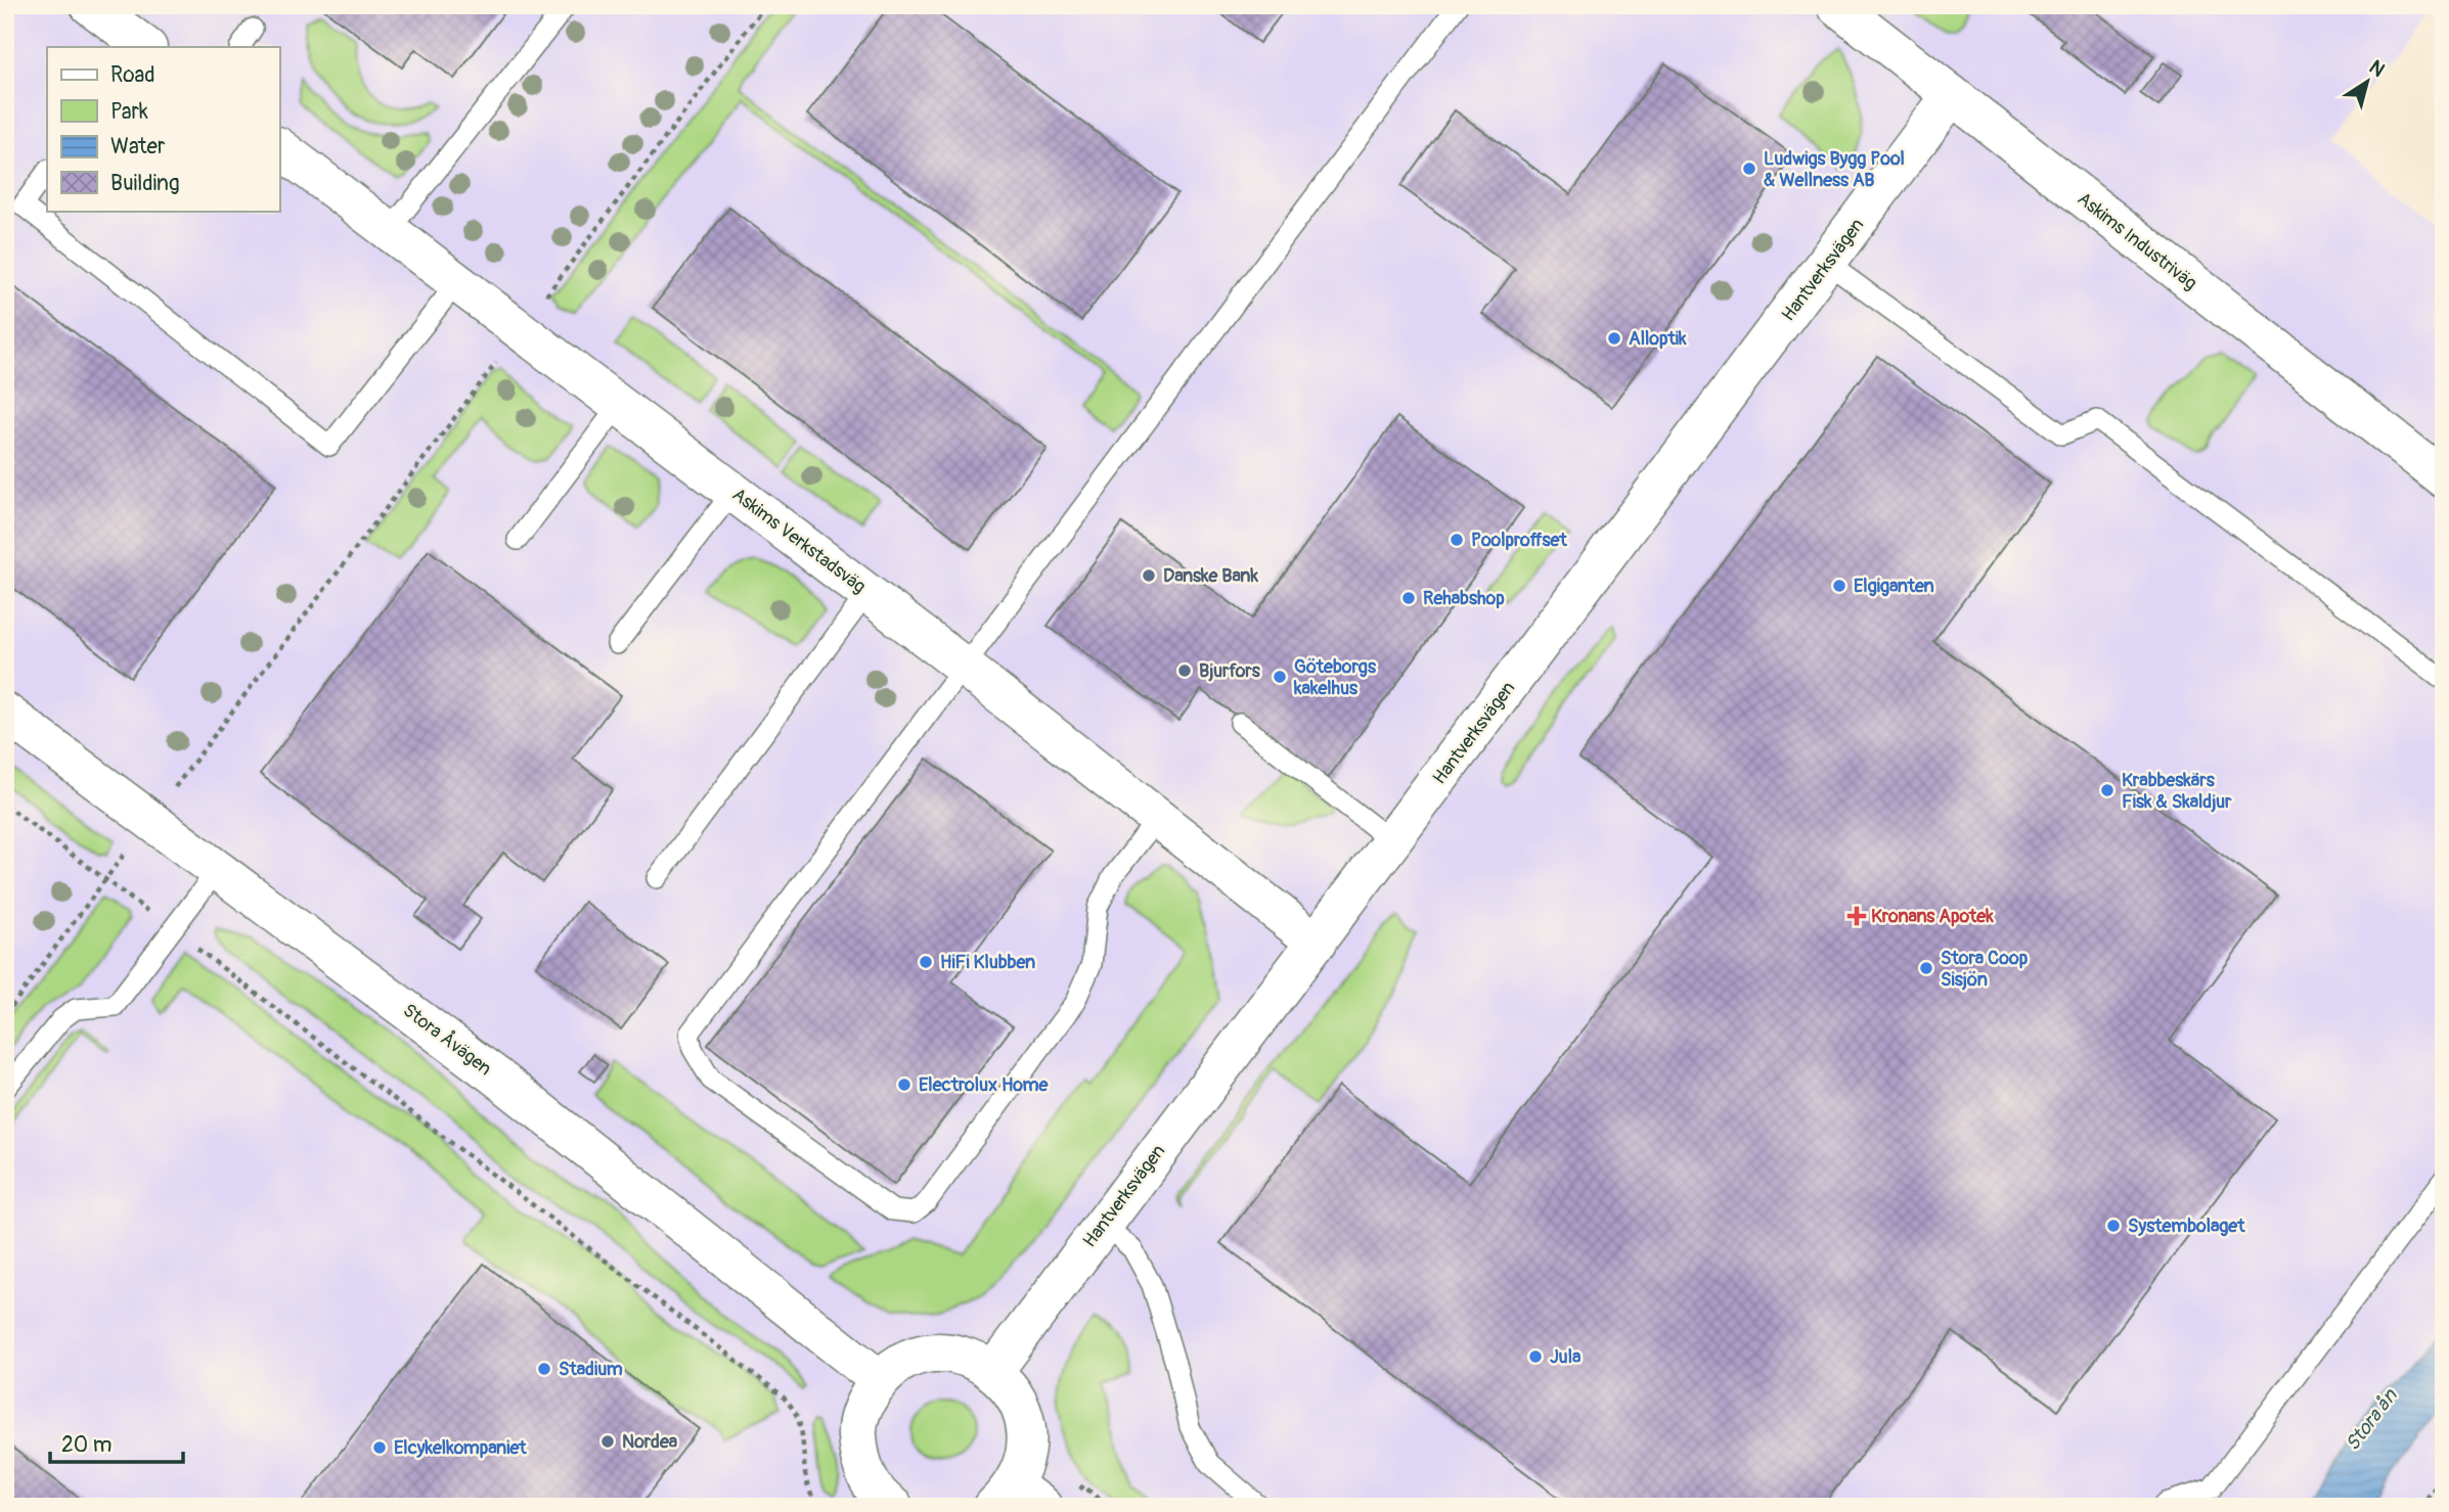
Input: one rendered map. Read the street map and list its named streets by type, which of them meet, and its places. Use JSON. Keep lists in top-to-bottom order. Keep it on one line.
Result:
{"streets":{"street":["Askims Industriväg","Hantverksvägen","Askims Verkstadsväg","Stora Åvägen"]},"crossings":[["Askims Industriväg","Hantverksvägen"],["Hantverksvägen","Askims Verkstadsväg"]],"water":["Stora ån"],"places":{"other":["Ludwigs Bygg Pool & Wellness AB","Alloptik","Poolproffset","Danske Bank","Elgiganten","Rehabshop","Bjurfors","Göteborgs kakelhus","Krabbeskärs Fisk & Skaldjur","HiFi Klubben","Stora Coop Sisjön","Electrolux Home","Systembolaget","Jula","Stadium","Nordea","Elcykelkompaniet"],"health":["Kronans Apotek"]},"legend":["Road","Park","Water","Building"],"scale_bar":"20 m","north":"top right"}
